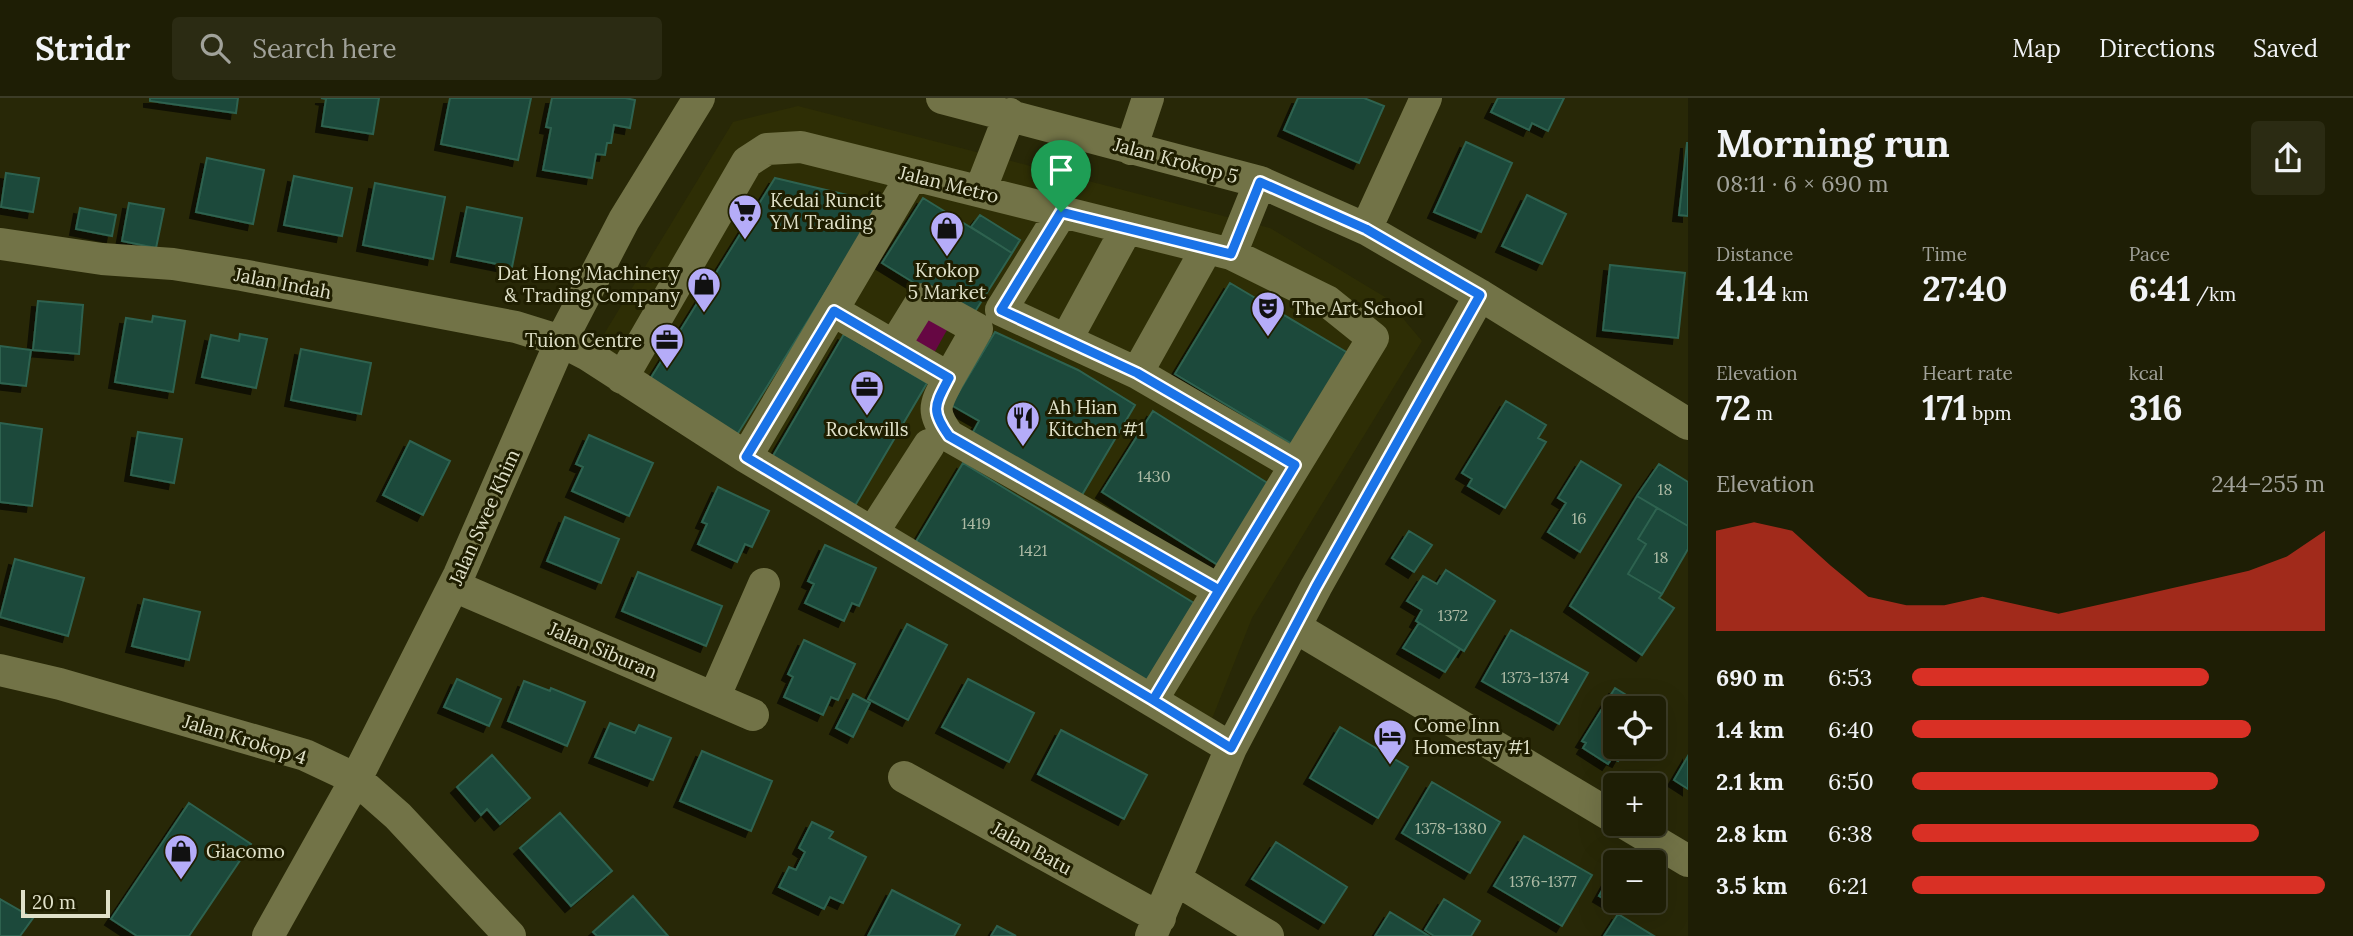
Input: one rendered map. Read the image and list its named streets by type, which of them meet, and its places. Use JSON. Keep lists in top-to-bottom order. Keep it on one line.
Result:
{"streets":{"street":["Jalan Krokop 5","Jalan Metro","Jalan Indah","Jalan Swee Khim","Jalan Siburan","Jalan Krokop 4","Jalan Batu"]},"crossings":[["Jalan Indah","Jalan Swee Khim"],["Jalan Swee Khim","Jalan Siburan"],["Jalan Swee Khim","Jalan Krokop 4"]],"places":{"supermarket":["Kedai Runcit YM Trading"],"shop":["Krokop 5 Market","Dat Hong Machinery & Trading Company","Giacomo"],"theatre":["The Art School"],"office":["Tuion Centre","Rockwills"],"restaurant":["Ah Hian Kitchen #1"],"hotel":["Come Inn Homestay #1"]},"house_numbers":["1430","18","16","1419","1421","18","1372","1373-1374","1378-1380","1376-1377"],"scale_bar":"20 m","page":{"header":"Stridr","search":"Search here","nav":["Map","Directions","Saved"],"heading":["Morning run","08:11 · 6 × 690 m"],"stats":[["Distance","4.14 km"],["Time","27:40"],["Pace","6:41 /km"],["Elevation","72 m"],["Heart rate","171 bpm"],["kcal","316"]],"chart":["Elevation","244–255 m"],"list":[{"name":"690 m","note":"6:53"},{"name":"1.4 km","note":"6:40"},{"name":"2.1 km","note":"6:50"},{"name":"2.8 km","note":"6:38"},{"name":"3.5 km","note":"6:21"}],"map_buttons":["+","−"],"scale":"20 m"}}
